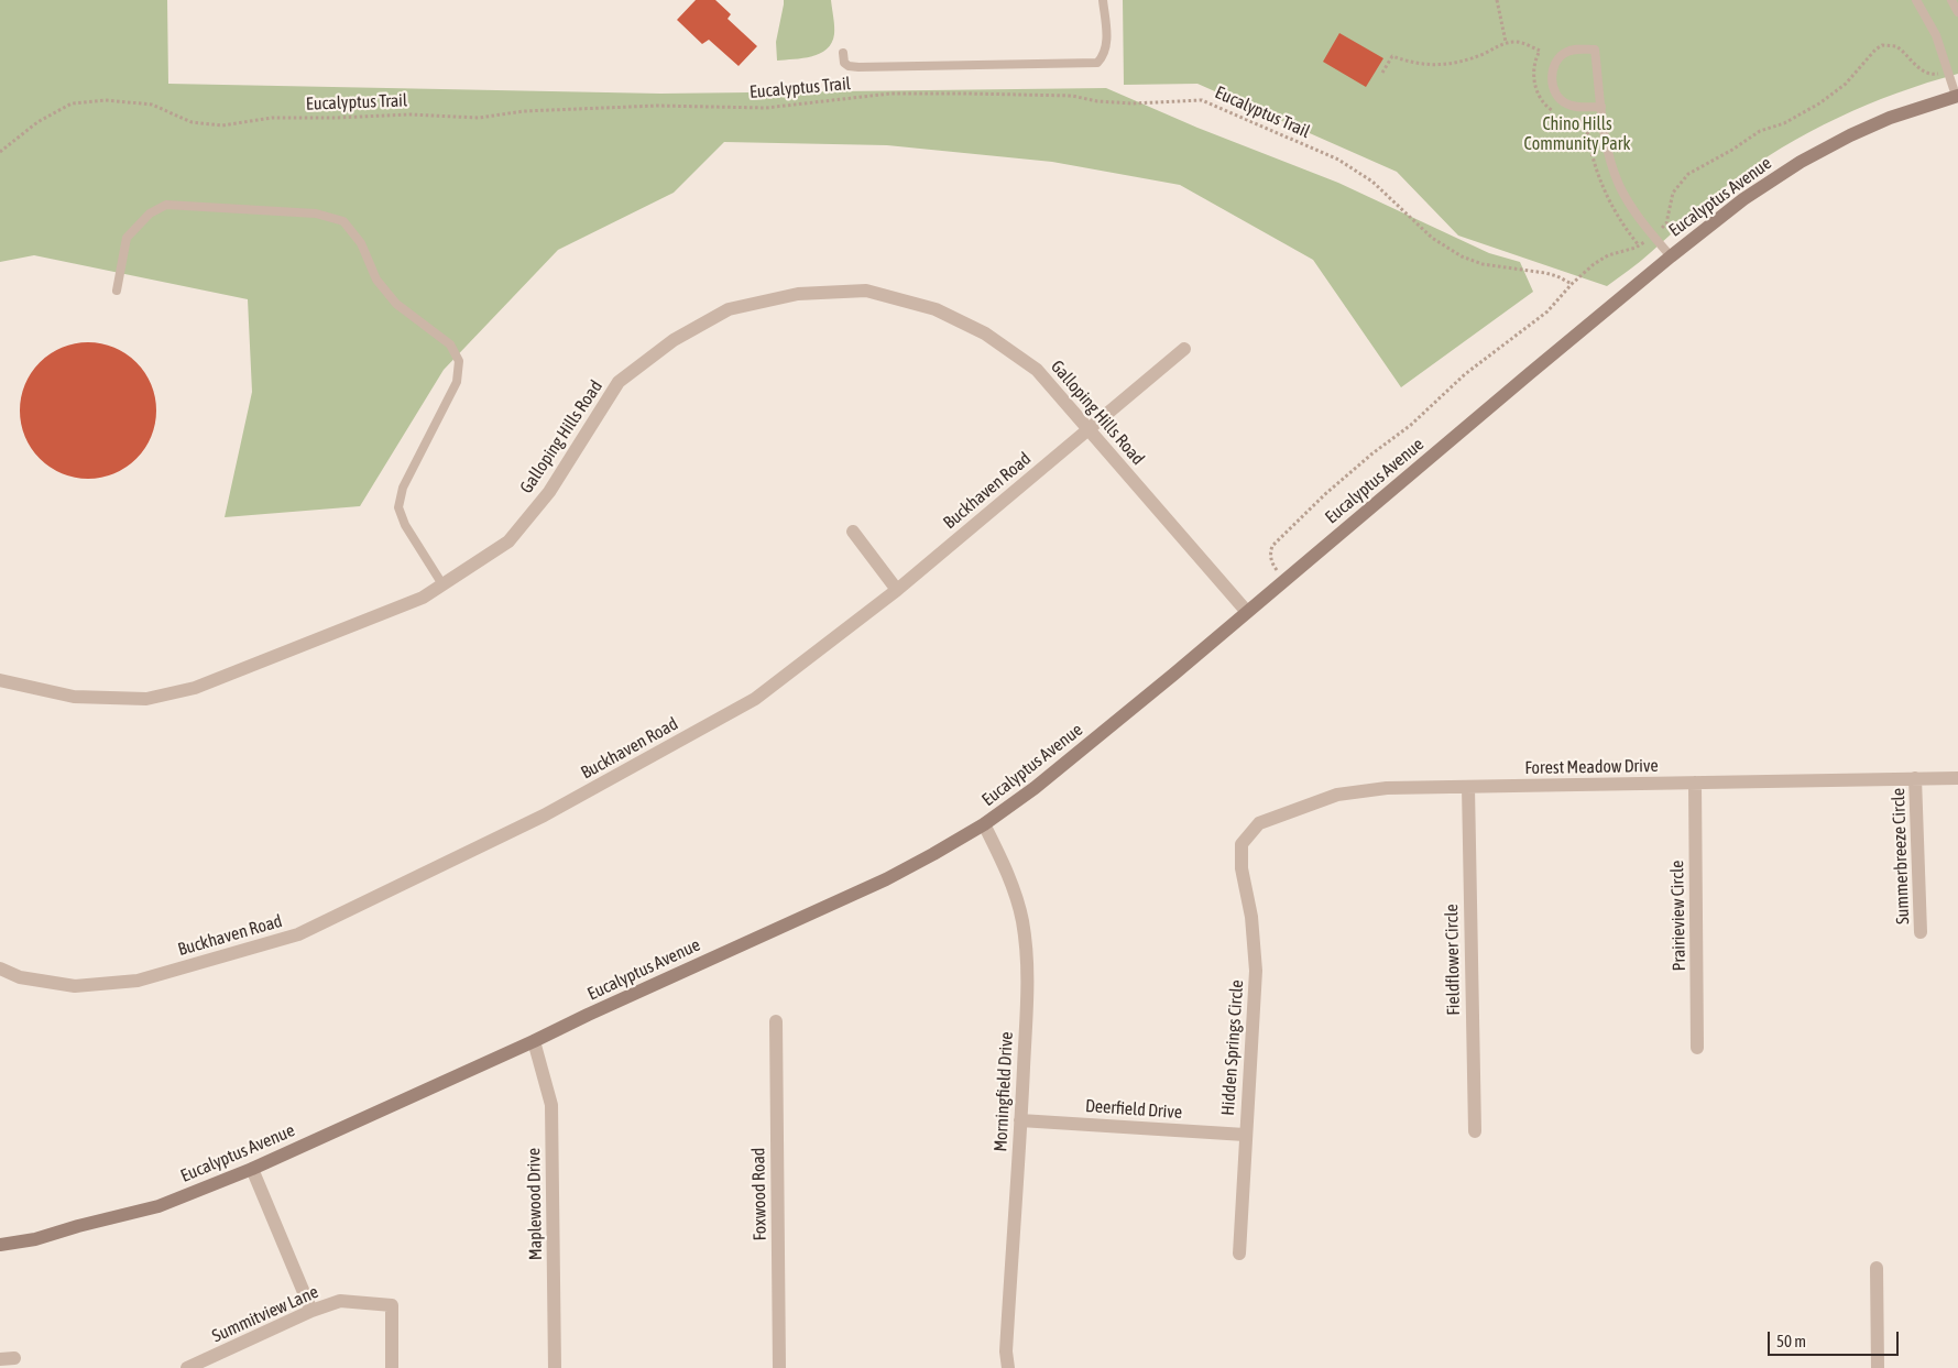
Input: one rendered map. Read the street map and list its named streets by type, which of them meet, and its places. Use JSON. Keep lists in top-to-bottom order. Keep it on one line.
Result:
{"streets":{"street":["Eucalyptus Avenue","Galloping Hills Road","Buckhaven Road","Forest Meadow Drive","Summerbreeze Circle","Prairieview Circle","Fieldflower Circle","Hidden Springs Circle","Morningfield Drive","Deerfield Drive","Foxwood Road","Maplewood Drive","Summitview Lane"],"path":["Eucalyptus Trail"]},"crossings":[["Eucalyptus Avenue","Galloping Hills Road"],["Eucalyptus Avenue","Morningfield Drive"],["Eucalyptus Avenue","Maplewood Drive"],["Galloping Hills Road","Buckhaven Road"],["Forest Meadow Drive","Summerbreeze Circle"],["Forest Meadow Drive","Prairieview Circle"],["Forest Meadow Drive","Fieldflower Circle"],["Forest Meadow Drive","Hidden Springs Circle"],["Hidden Springs Circle","Deerfield Drive"],["Morningfield Drive","Deerfield Drive"]],"parks":["Chino Hills Community Park"],"scale_bar":"50 m"}
